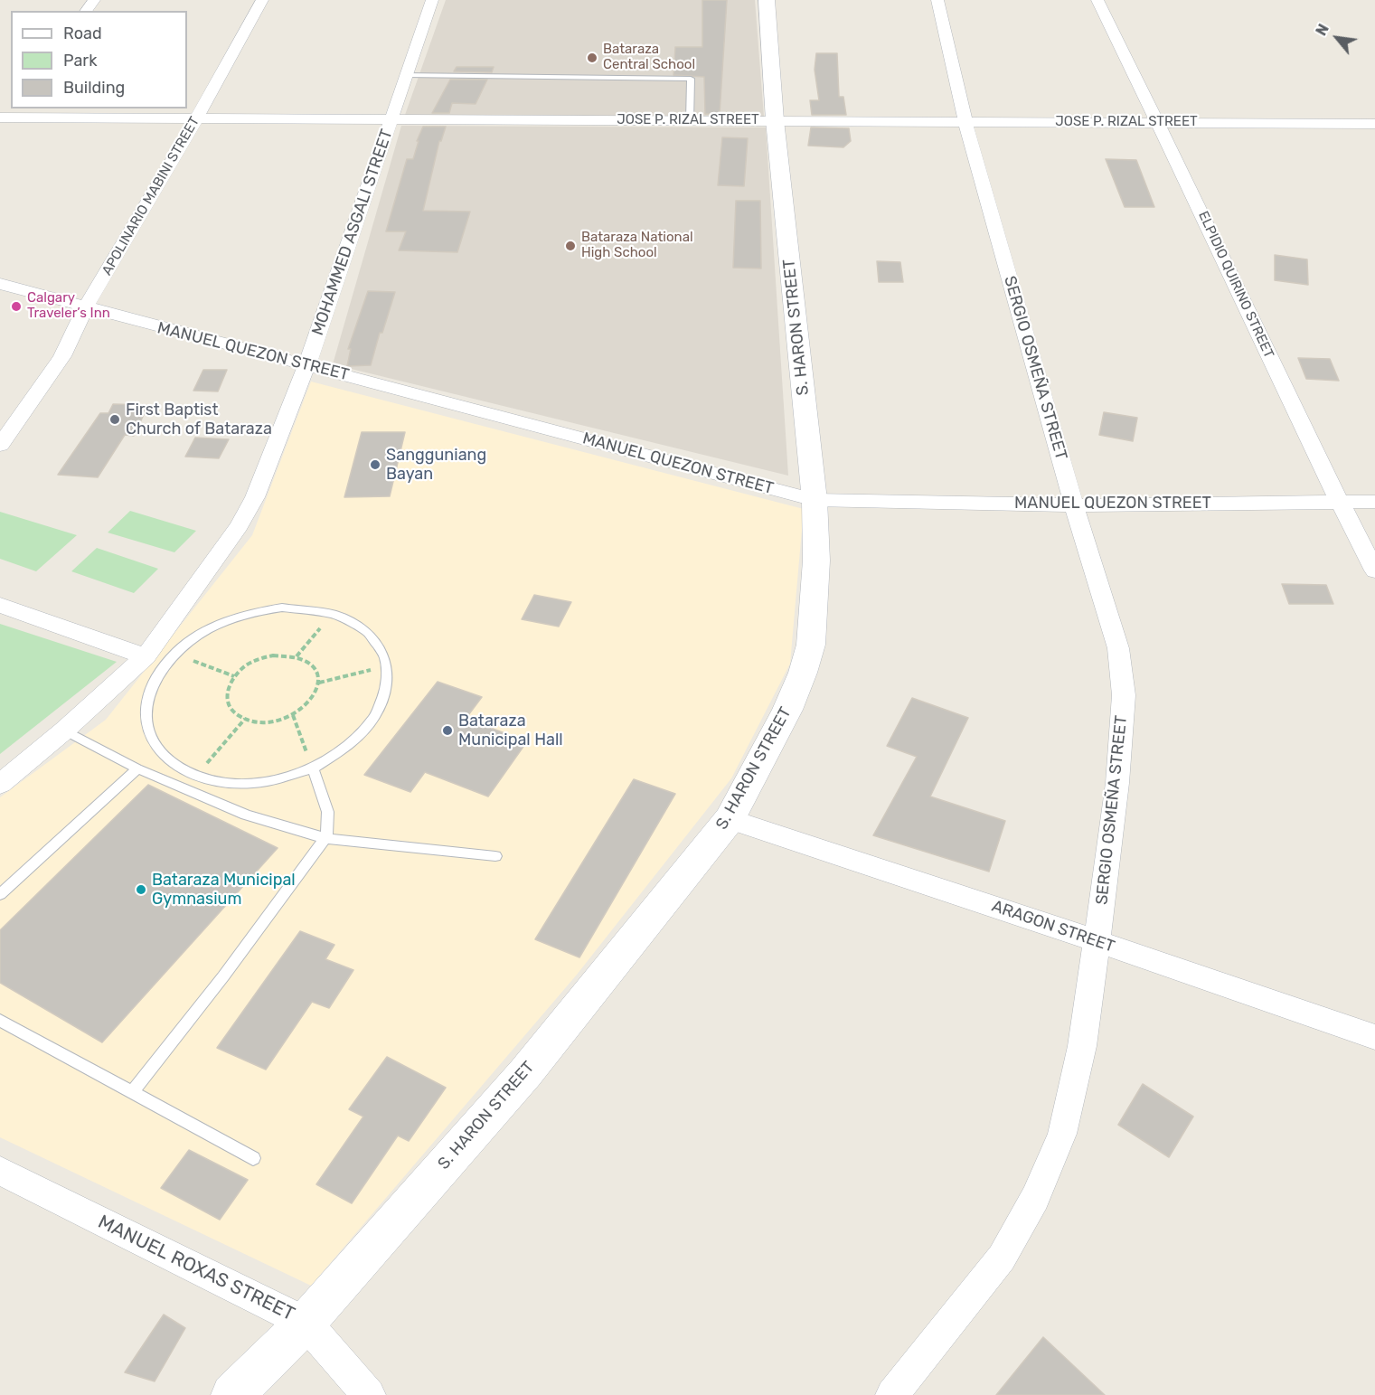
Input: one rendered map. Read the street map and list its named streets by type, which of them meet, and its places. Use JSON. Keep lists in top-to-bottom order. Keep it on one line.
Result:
{"streets":{"street":["JOSE P. RIZAL STREET","APOLINARIO MABINI STREET","MOHAMMED ASGALI STREET","ELPIDIO QUIRINO STREET","S. HARON STREET","MANUEL QUEZON STREET","SERGIO OSMEÑA STREET","ARAGON STREET","MANUEL ROXAS STREET"]},"crossings":[["JOSE P. RIZAL STREET","APOLINARIO MABINI STREET"],["JOSE P. RIZAL STREET","MOHAMMED ASGALI STREET"],["JOSE P. RIZAL STREET","ELPIDIO QUIRINO STREET"],["JOSE P. RIZAL STREET","S. HARON STREET"],["JOSE P. RIZAL STREET","SERGIO OSMEÑA STREET"],["APOLINARIO MABINI STREET","MANUEL QUEZON STREET"],["MOHAMMED ASGALI STREET","MANUEL QUEZON STREET"],["ELPIDIO QUIRINO STREET","MANUEL QUEZON STREET"],["S. HARON STREET","MANUEL QUEZON STREET"],["S. HARON STREET","ARAGON STREET"],["S. HARON STREET","MANUEL ROXAS STREET"],["MANUEL QUEZON STREET","SERGIO OSMEÑA STREET"],["SERGIO OSMEÑA STREET","ARAGON STREET"]],"places":["Bataraza Central School","Bataraza National High School","Calgary Traveler’s Inn","First Baptist Church of Bataraza","Sangguniang Bayan","Bataraza Municipal Hall","Bataraza Municipal Gymnasium"],"legend":["Road","Park","Building"],"north":"top left"}
